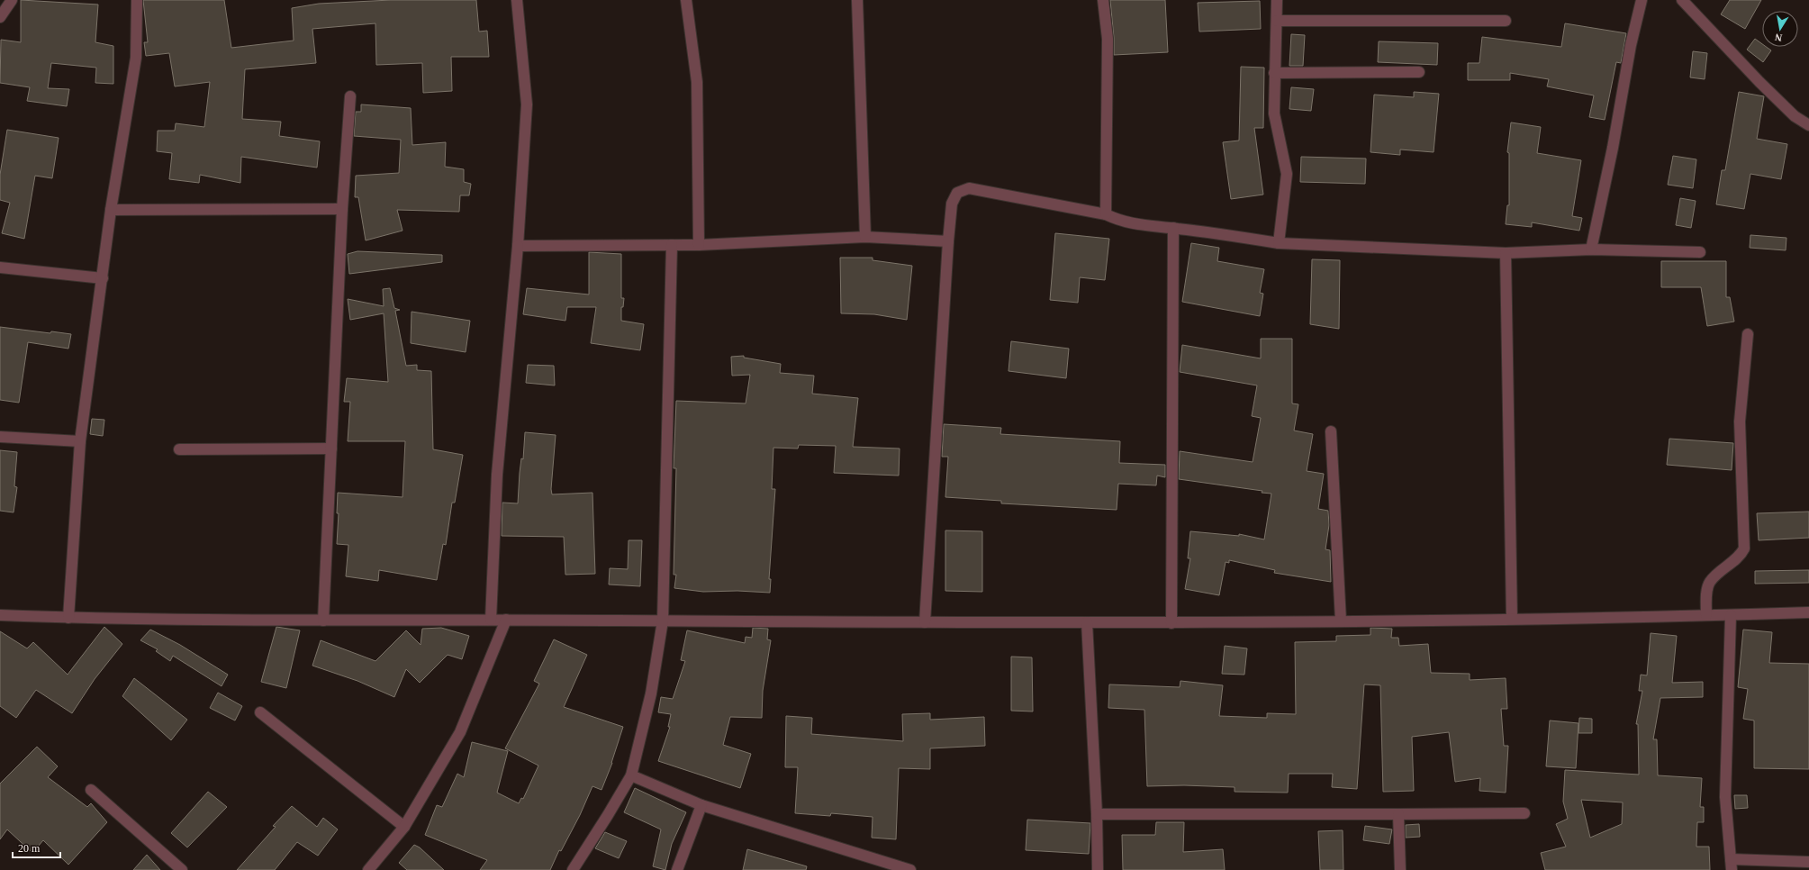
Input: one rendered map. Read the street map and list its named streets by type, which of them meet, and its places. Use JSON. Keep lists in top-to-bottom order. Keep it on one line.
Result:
{"scale_bar":"20 m","north":"bottom"}
